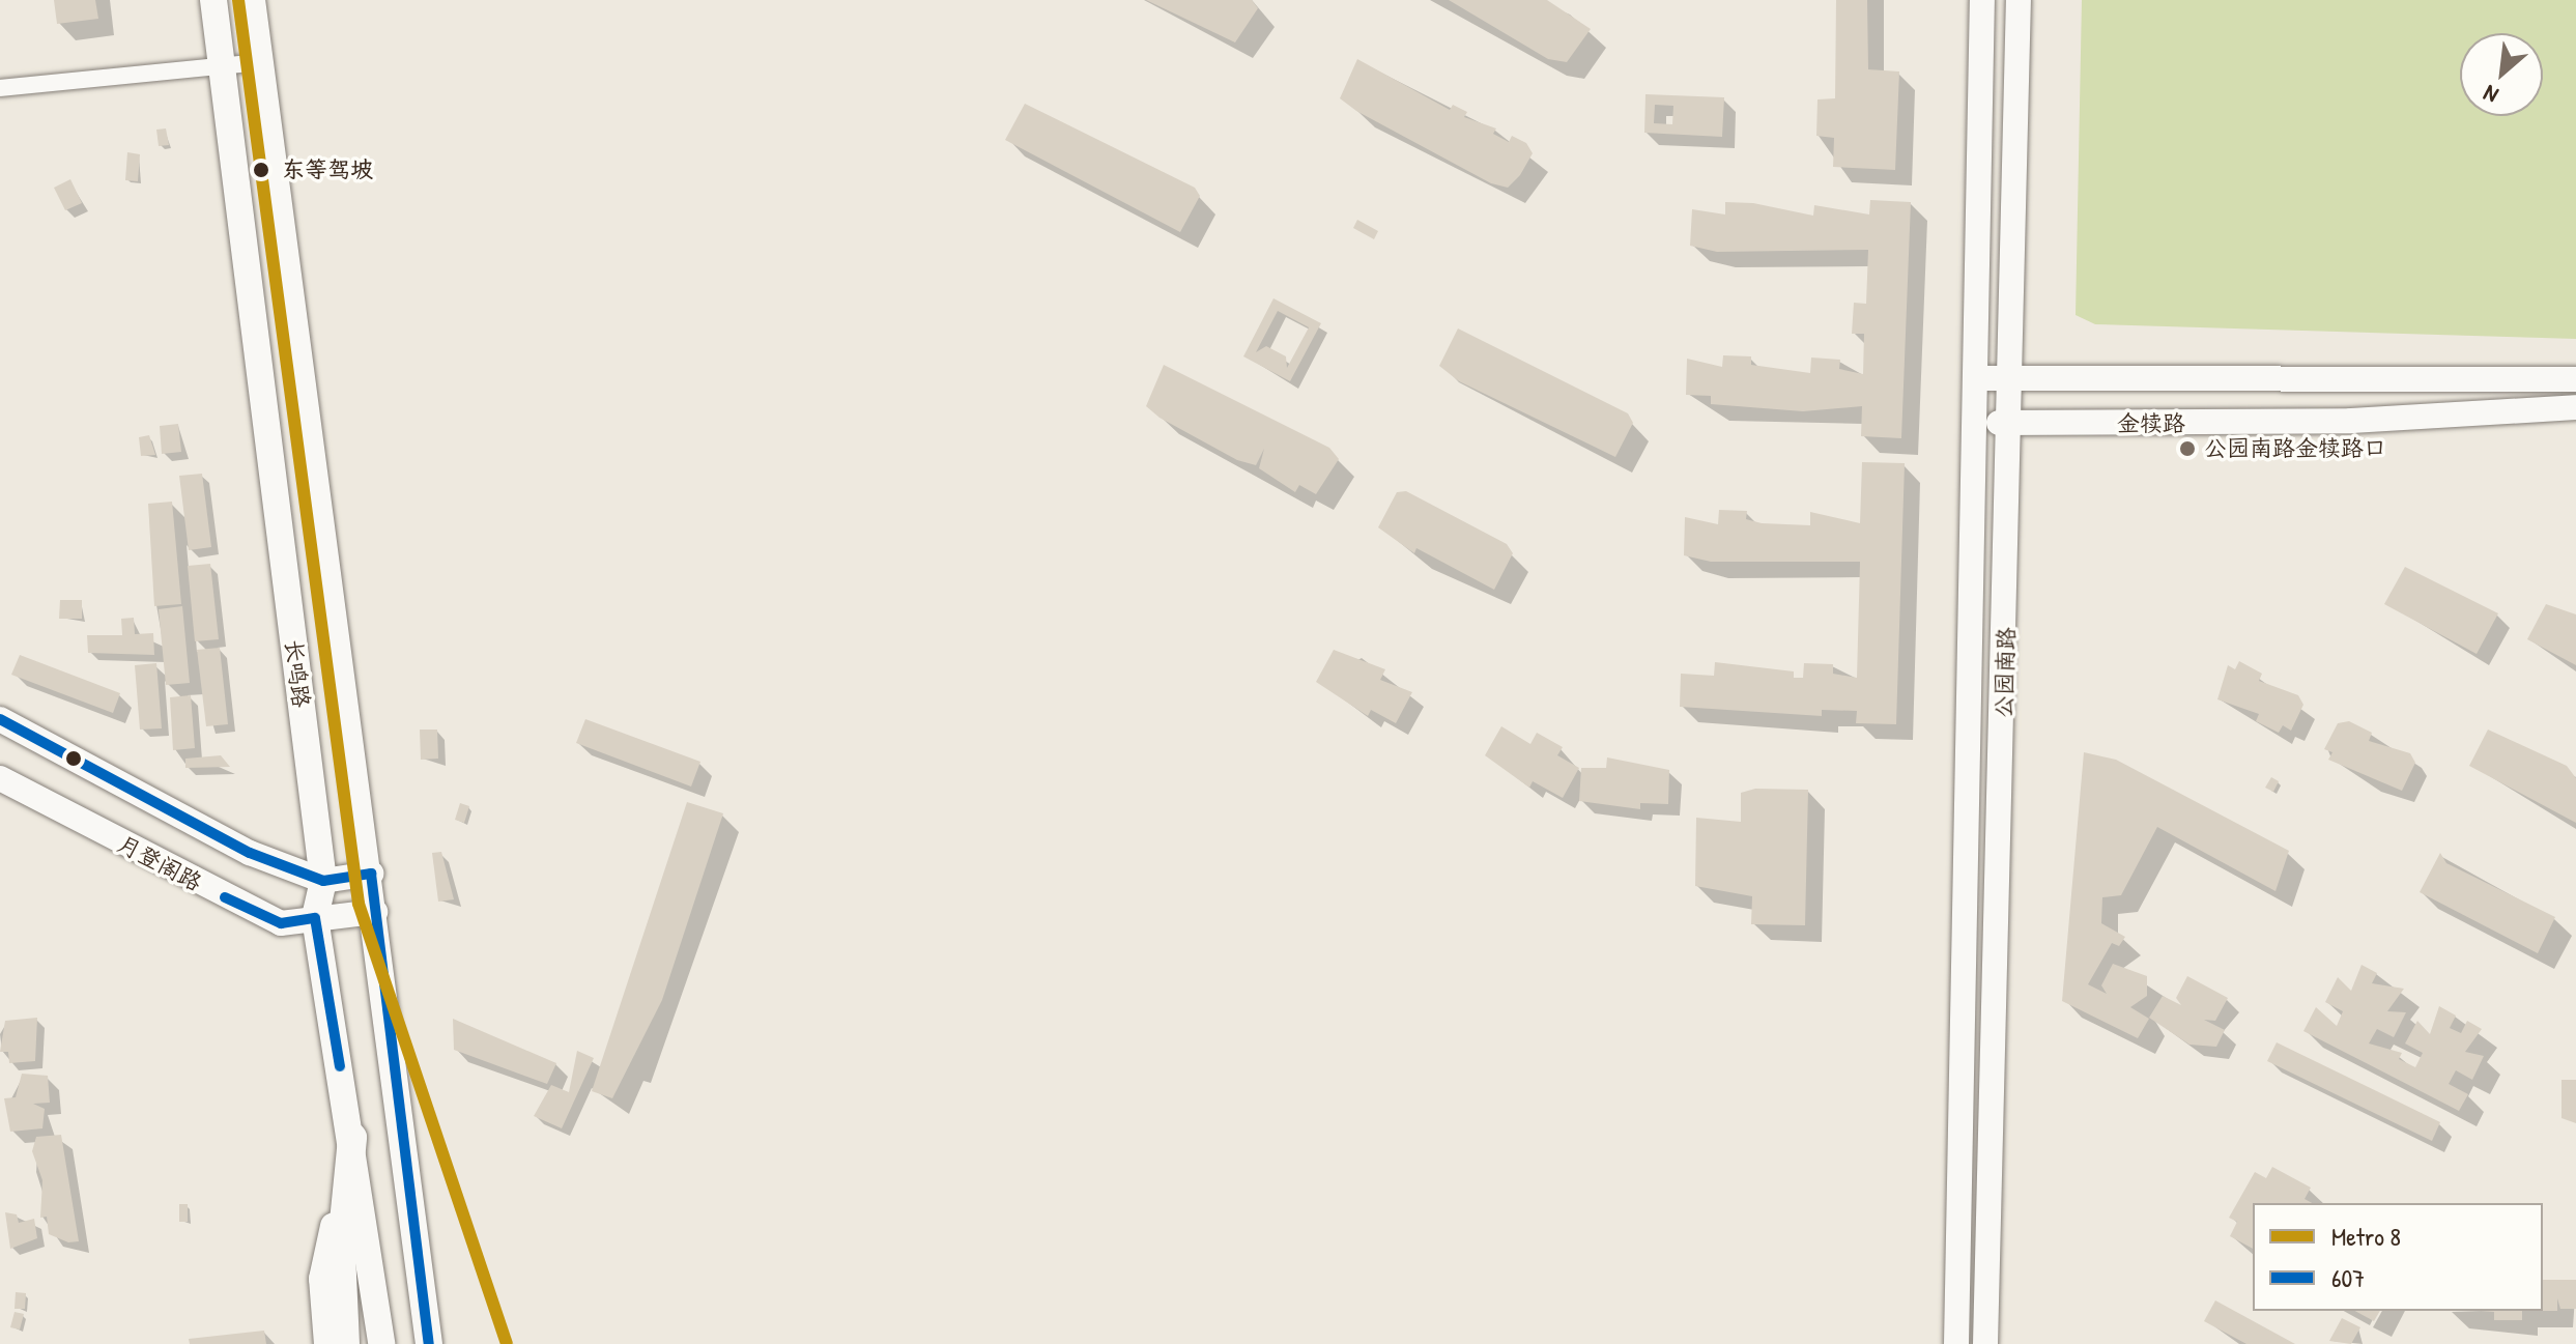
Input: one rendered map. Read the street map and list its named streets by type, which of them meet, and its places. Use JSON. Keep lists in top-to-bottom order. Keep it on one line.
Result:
{"streets":{"main road":["金犊路","公园南路","长鸣路","月登阁路"]},"crossings":[["金犊路","公园南路"],["长鸣路","月登阁路"]],"places":["东等驾坡","公园南路金犊路口"],"lines":["metro line 8","transit line 607"],"legend":["Metro 8","607"],"north":"bottom left"}
